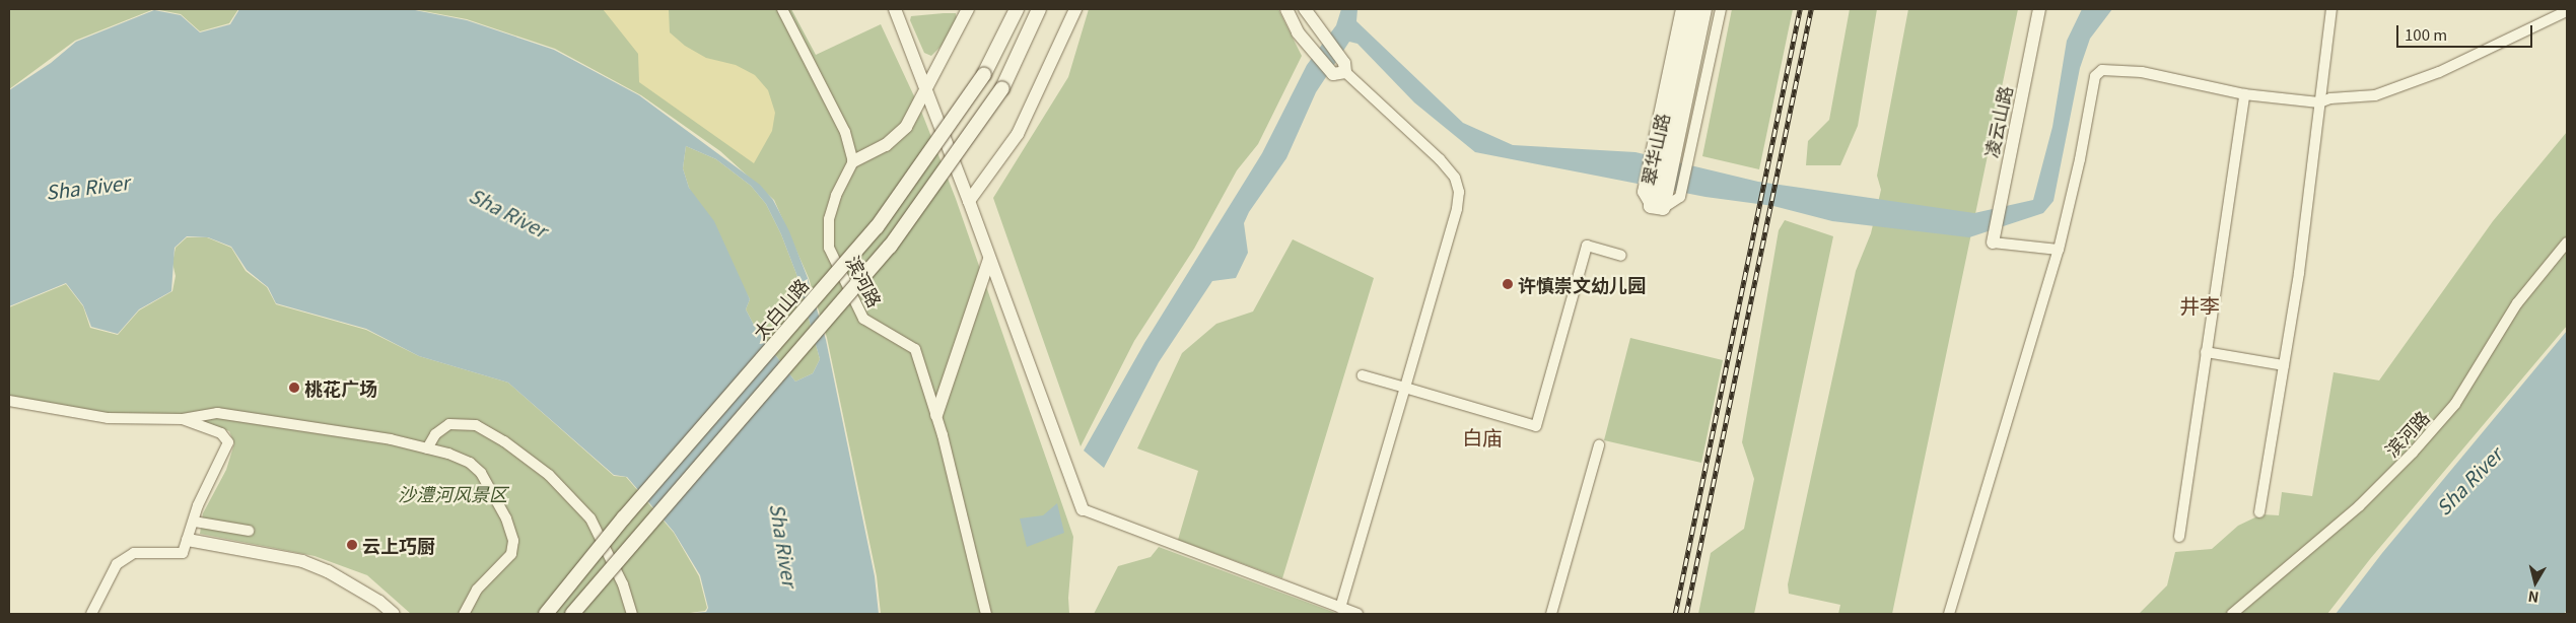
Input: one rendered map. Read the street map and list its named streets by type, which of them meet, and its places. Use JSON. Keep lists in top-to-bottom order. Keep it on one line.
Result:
{"streets":{"main road":["翠华山路","太白山路"],"street":["凌云山路","滨河路"]},"districts":["井李","白庙"],"water":["Sha River"],"parks":["沙澧河风景区"],"places":["许慎崇文幼儿园","桃花广场","云上巧厨"],"scale_bar":"100 m","north":"bottom"}
